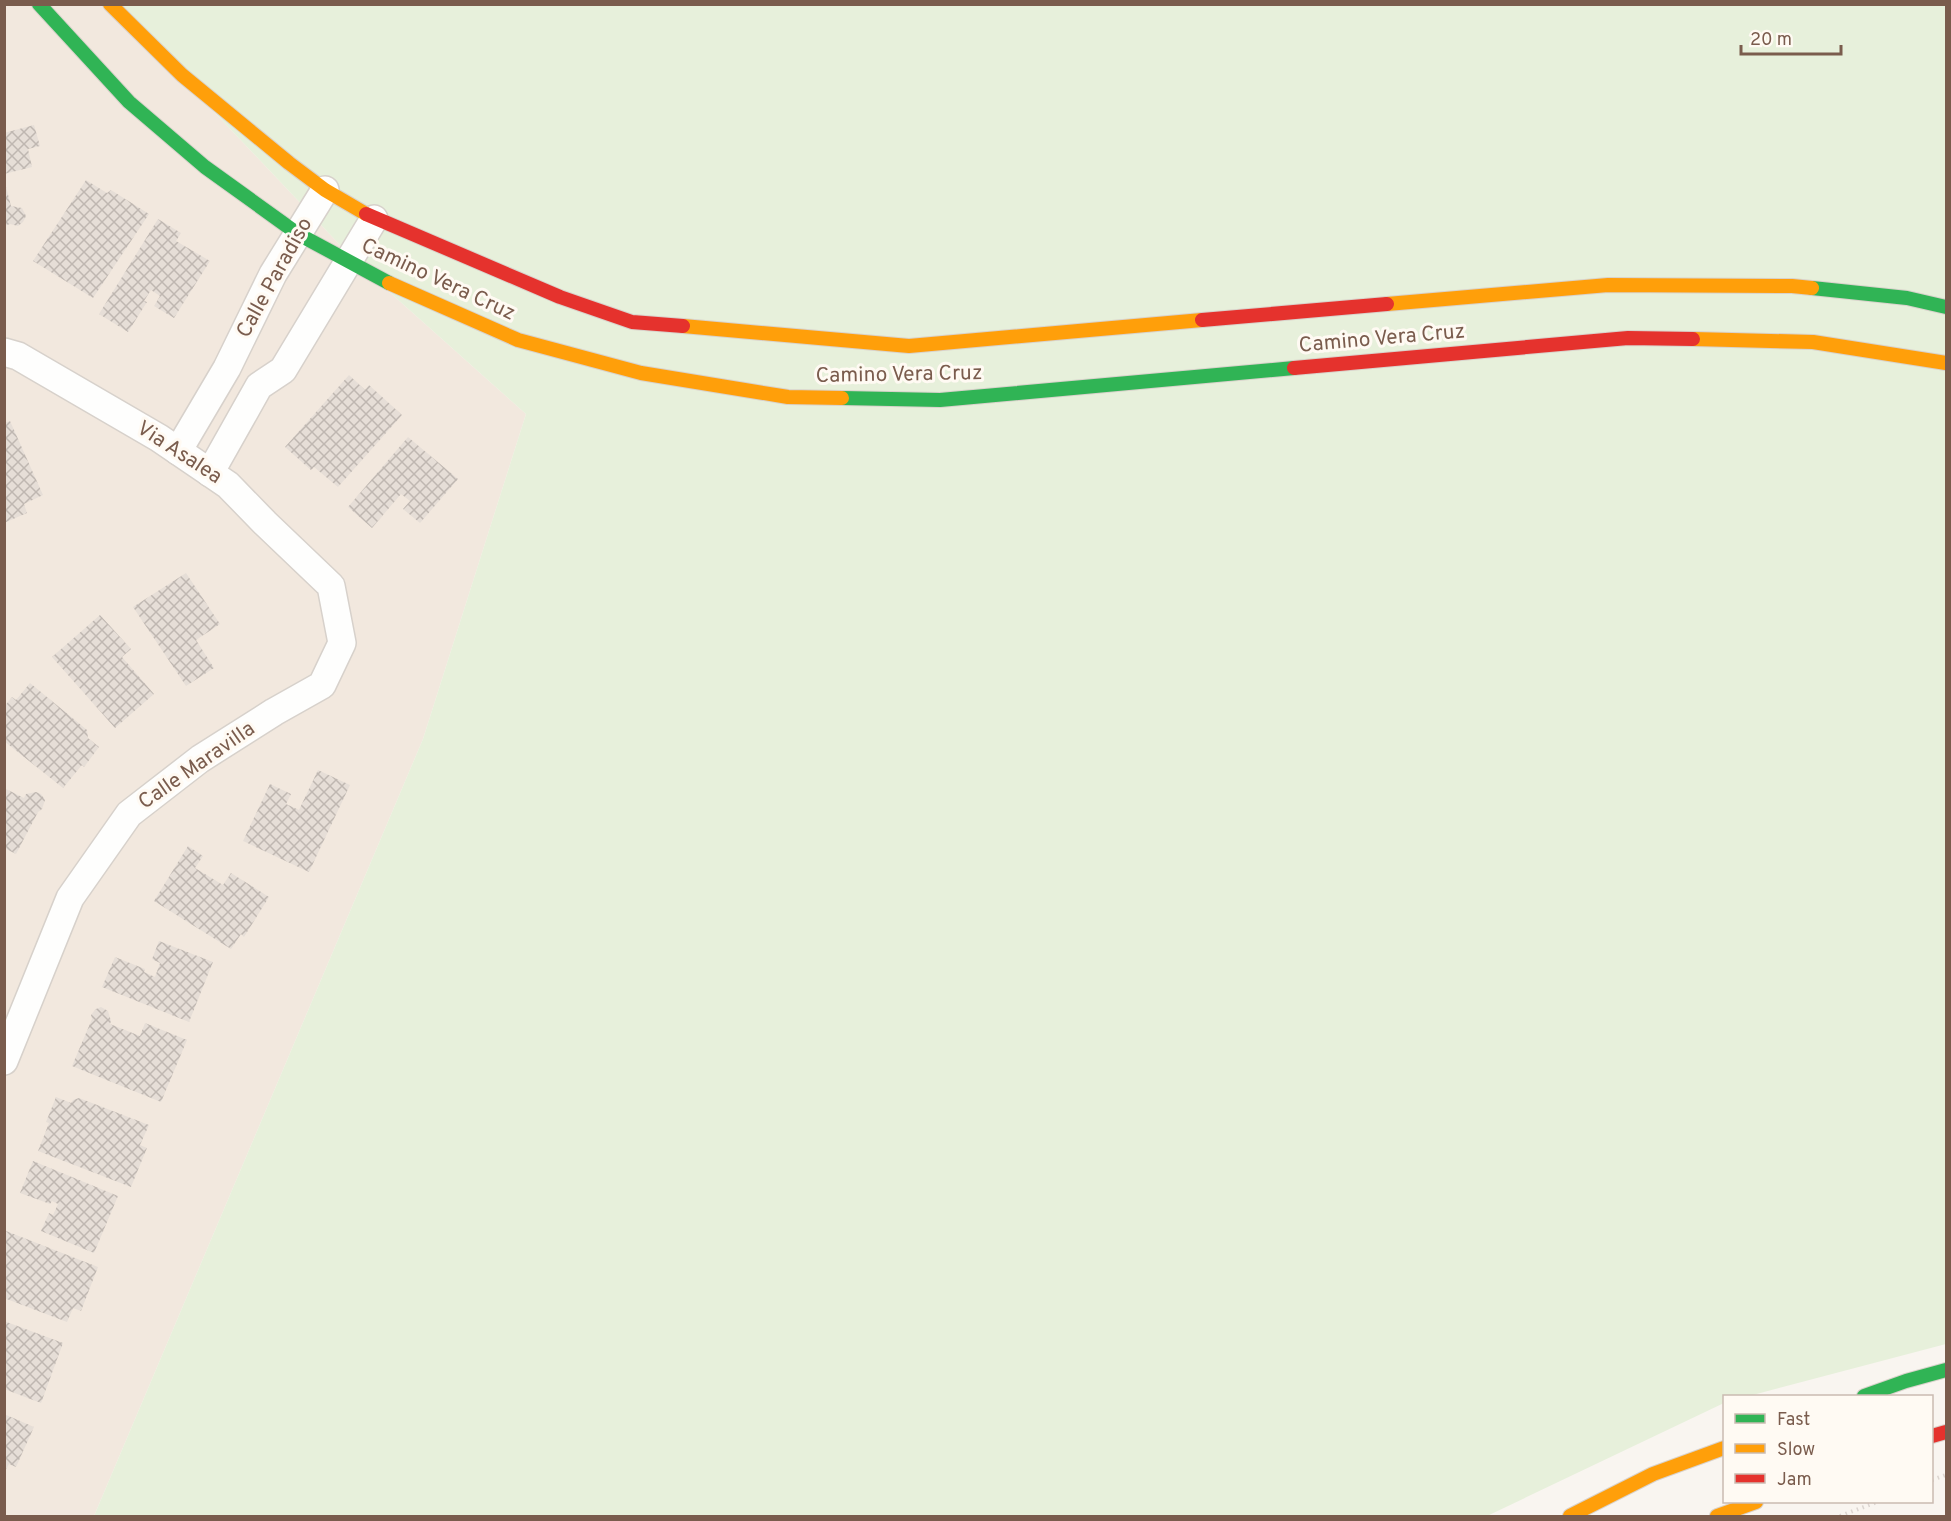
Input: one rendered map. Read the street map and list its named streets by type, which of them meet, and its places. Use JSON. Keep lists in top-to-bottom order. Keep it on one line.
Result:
{"streets":{"main road":["Camino Vera Cruz"],"street":["Calle Paradiso","Via Asalea","Calle Maravilla"]},"crossings":[["Calle Paradiso","Camino Vera Cruz"],["Calle Paradiso","Via Asalea"],["Via Asalea","Calle Maravilla"]],"legend":["Fast","Slow","Jam"],"scale_bar":"20 m"}
